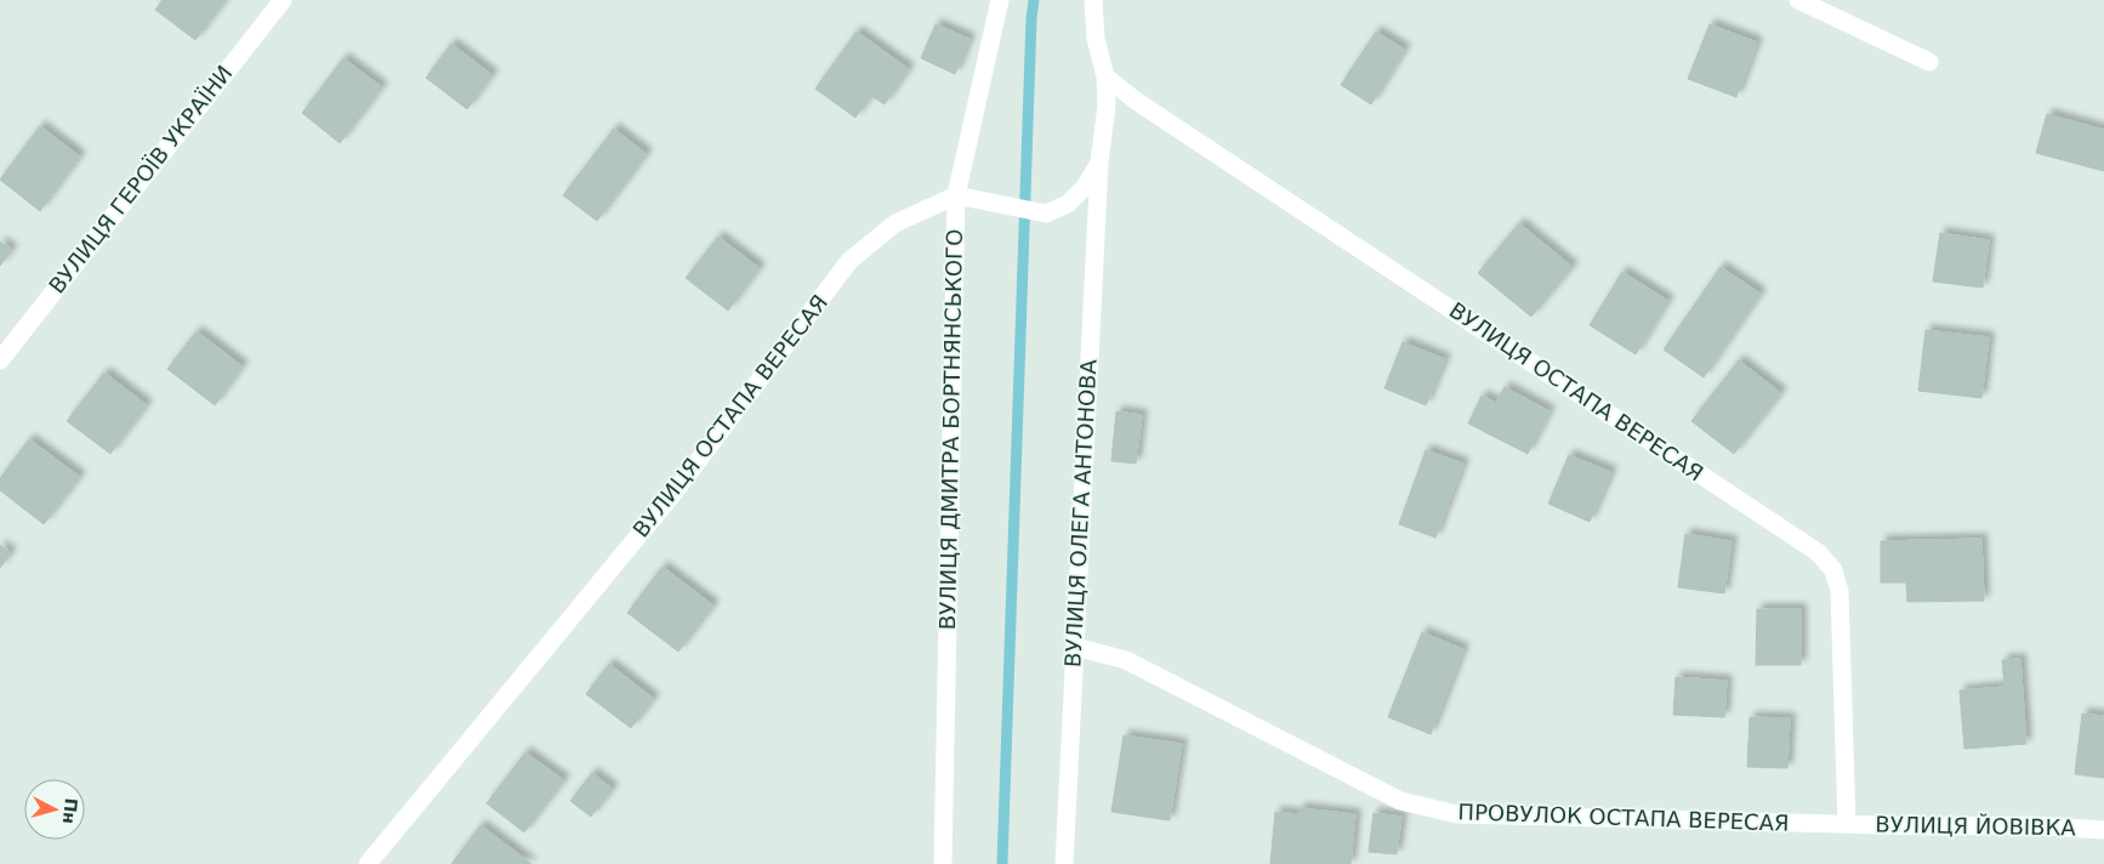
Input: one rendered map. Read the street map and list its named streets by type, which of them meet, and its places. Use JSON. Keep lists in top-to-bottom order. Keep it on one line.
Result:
{"streets":{"street":["ВУЛИЦЯ ГЕРОЇВ УКРАЇНИ","ВУЛИЦЯ ОСТАПА ВЕРЕСАЯ","ВУЛИЦЯ ДМИТРА БОРТНЯНСЬКОГО","ВУЛИЦЯ ОЛЕГА АНТОНОВА","ПРОВУЛОК ОСТАПА ВЕРЕСАЯ","ВУЛИЦЯ ЙОВІВКА"]},"crossings":[["ВУЛИЦЯ ОСТАПА ВЕРЕСАЯ","ВУЛИЦЯ ДМИТРА БОРТНЯНСЬКОГО"],["ВУЛИЦЯ ОСТАПА ВЕРЕСАЯ","ПРОВУЛОК ОСТАПА ВЕРЕСАЯ"],["ВУЛИЦЯ ОСТАПА ВЕРЕСАЯ","ВУЛИЦЯ ЙОВІВКА"],["ВУЛИЦЯ ОЛЕГА АНТОНОВА","ПРОВУЛОК ОСТАПА ВЕРЕСАЯ"],["ПРОВУЛОК ОСТАПА ВЕРЕСАЯ","ВУЛИЦЯ ЙОВІВКА"]],"north":"right"}
